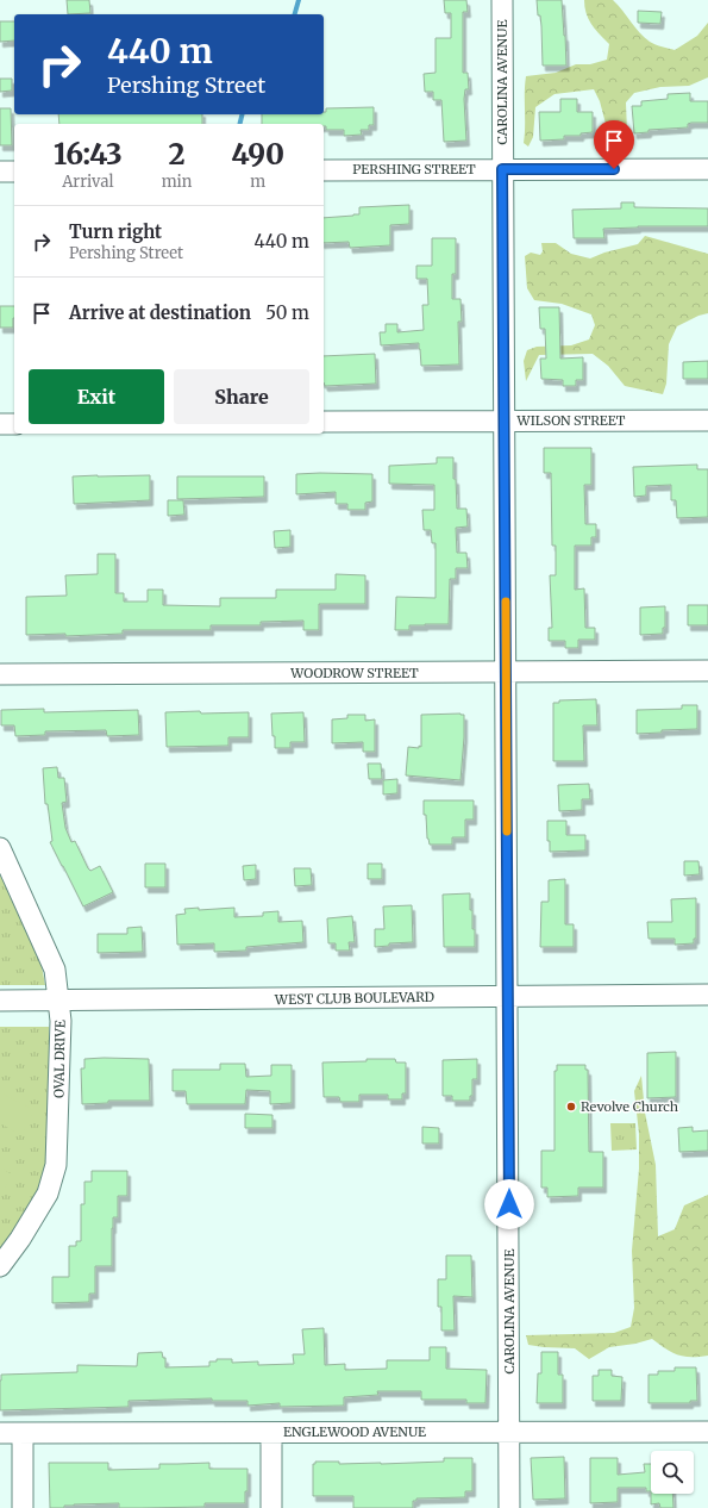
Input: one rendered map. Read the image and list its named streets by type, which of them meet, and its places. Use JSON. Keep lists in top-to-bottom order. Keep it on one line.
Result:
{"streets":{"street":["CAROLINA AVENUE","PERSHING STREET","WILSON STREET","WOODROW STREET","WEST CLUB BOULEVARD","OVAL DRIVE","ENGLEWOOD AVENUE"]},"crossings":[["CAROLINA AVENUE","PERSHING STREET"],["CAROLINA AVENUE","WILSON STREET"],["CAROLINA AVENUE","WOODROW STREET"],["CAROLINA AVENUE","WEST CLUB BOULEVARD"],["CAROLINA AVENUE","ENGLEWOOD AVENUE"],["WEST CLUB BOULEVARD","OVAL DRIVE"]],"places":["Revolve Church"],"page":{"turn":["440 m","Pershing Street"],"eta":["16:43","Arrival","2","min","490","m"],"list":[{"name":"Turn right","note":"Pershing Street","value":"440 m"},{"name":"Arrive at destination","value":"50 m"}],"buttons":["Exit","Share"]}}
